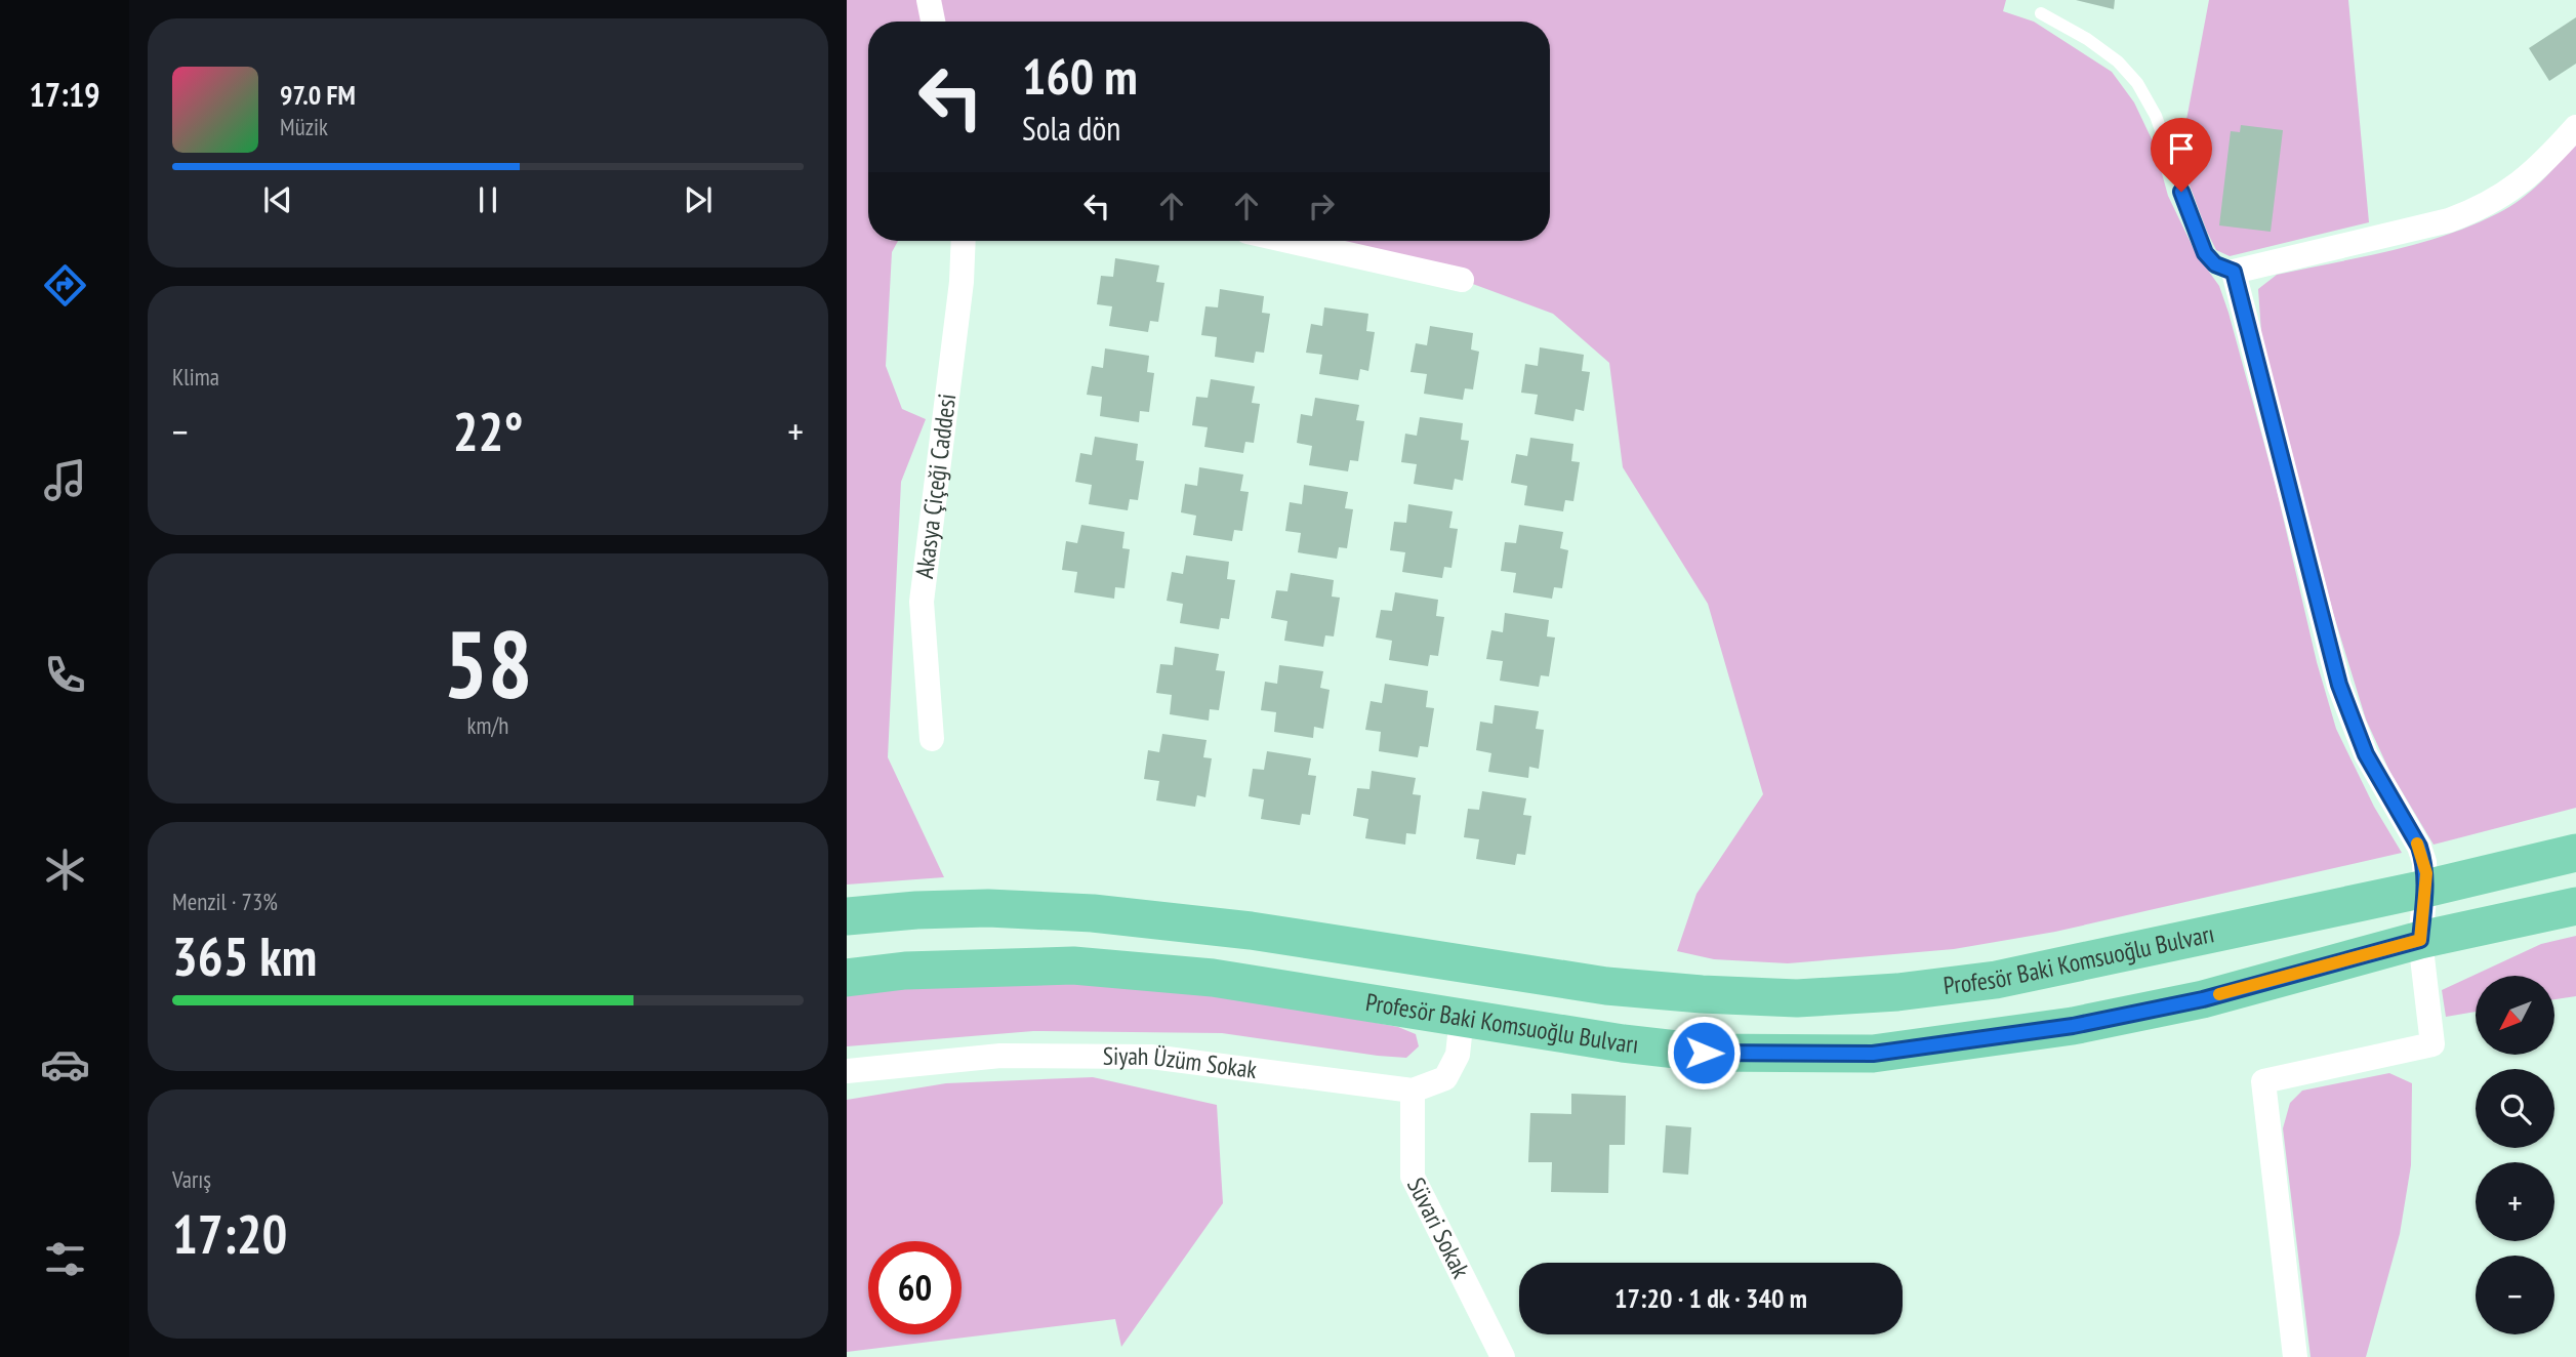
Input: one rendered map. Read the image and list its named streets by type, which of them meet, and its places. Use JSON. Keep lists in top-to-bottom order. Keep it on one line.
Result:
{"streets":{"main road":["Profesör Baki Komsuoğlu Bulvarı"],"street":["Akasya Çiçeği Caddesi","Siyah Üzüm Sokak","Süvari Sokak"]},"crossings":[["Profesör Baki Komsuoğlu Bulvarı","Siyah Üzüm Sokak"],["Siyah Üzüm Sokak","Süvari Sokak"]],"north":"bottom left","page":{"tabs":"17:19","turn":["160 m","Sola dön"],"song":["97.0 FM","Müzik"],"tile":["Klima",["58","km/h"],["Menzil · 73%","365 km"],["Varış","17:20"]],"heat":["−","22°","+"],"map_buttons":["+","−"],"limit":"60","trip":"17:20 · 1 dk · 340 m"}}
